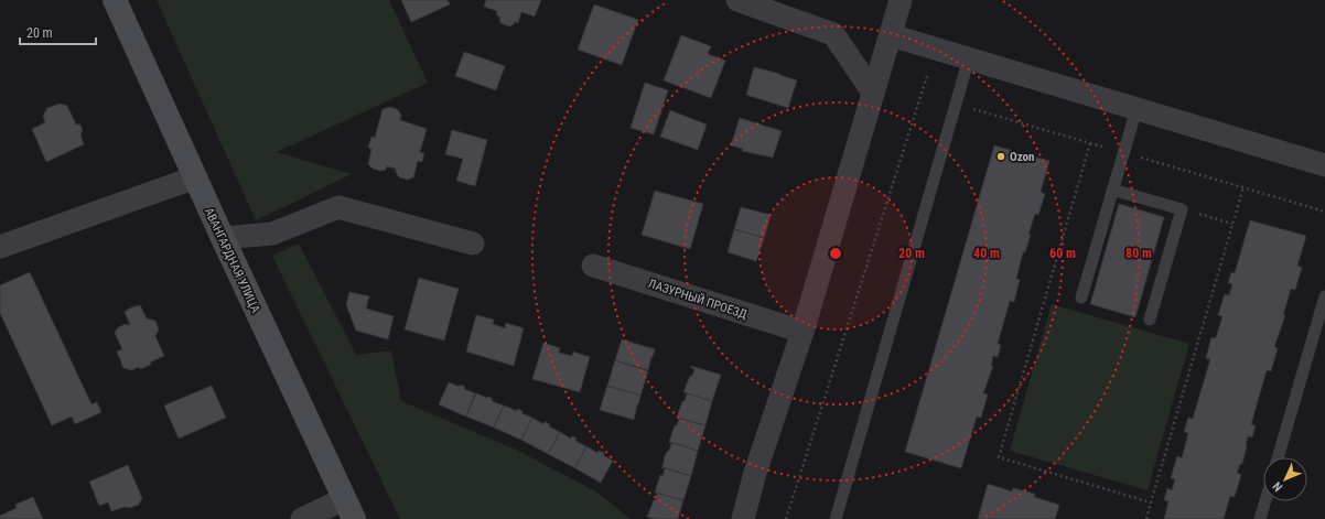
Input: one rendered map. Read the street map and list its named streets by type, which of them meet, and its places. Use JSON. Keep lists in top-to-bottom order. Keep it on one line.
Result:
{"streets":{"main road":["АВАНГАРДНАЯ УЛИЦА"],"street":["ЛАЗУРНЫЙ ПРОЕЗД"]},"places":["Ozon"],"scale_bar":"20 m","north":"bottom left","rings":["20 m","40 m","60 m","80 m"]}
